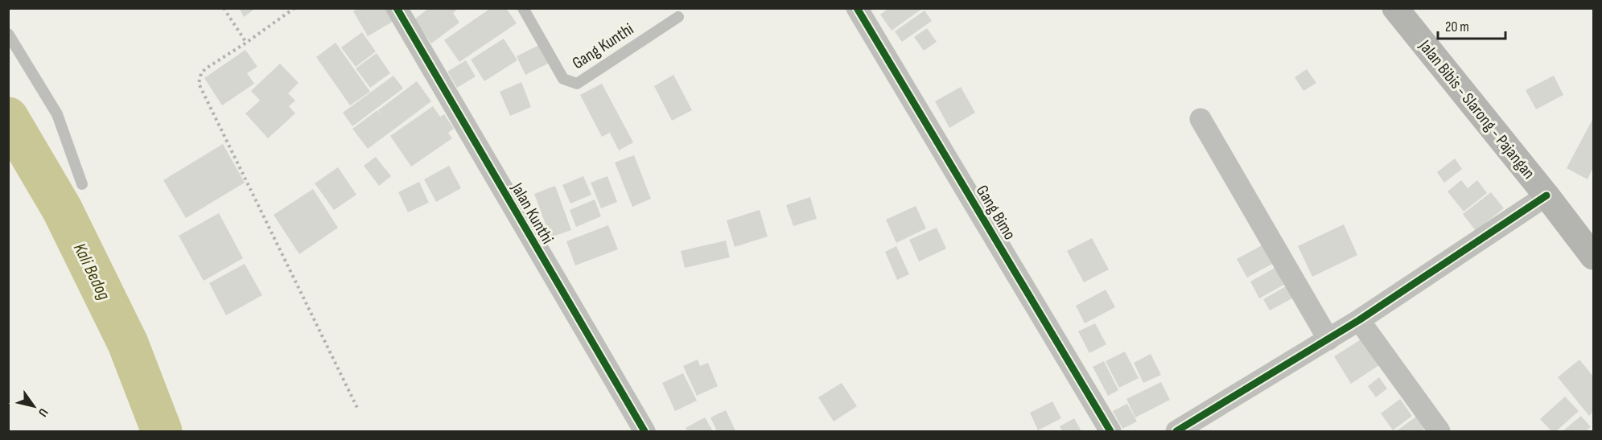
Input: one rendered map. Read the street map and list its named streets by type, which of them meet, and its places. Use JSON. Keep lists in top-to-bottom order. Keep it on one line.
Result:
{"streets":{"main road":["Jalan Bibis - Slarong - Pajangan"],"street":["Gang Bimo","Jalan Kunthi"],"lane":["Gang Kunthi"]},"water":["Kali Bedog"],"scale_bar":"20 m","north":"bottom right"}
